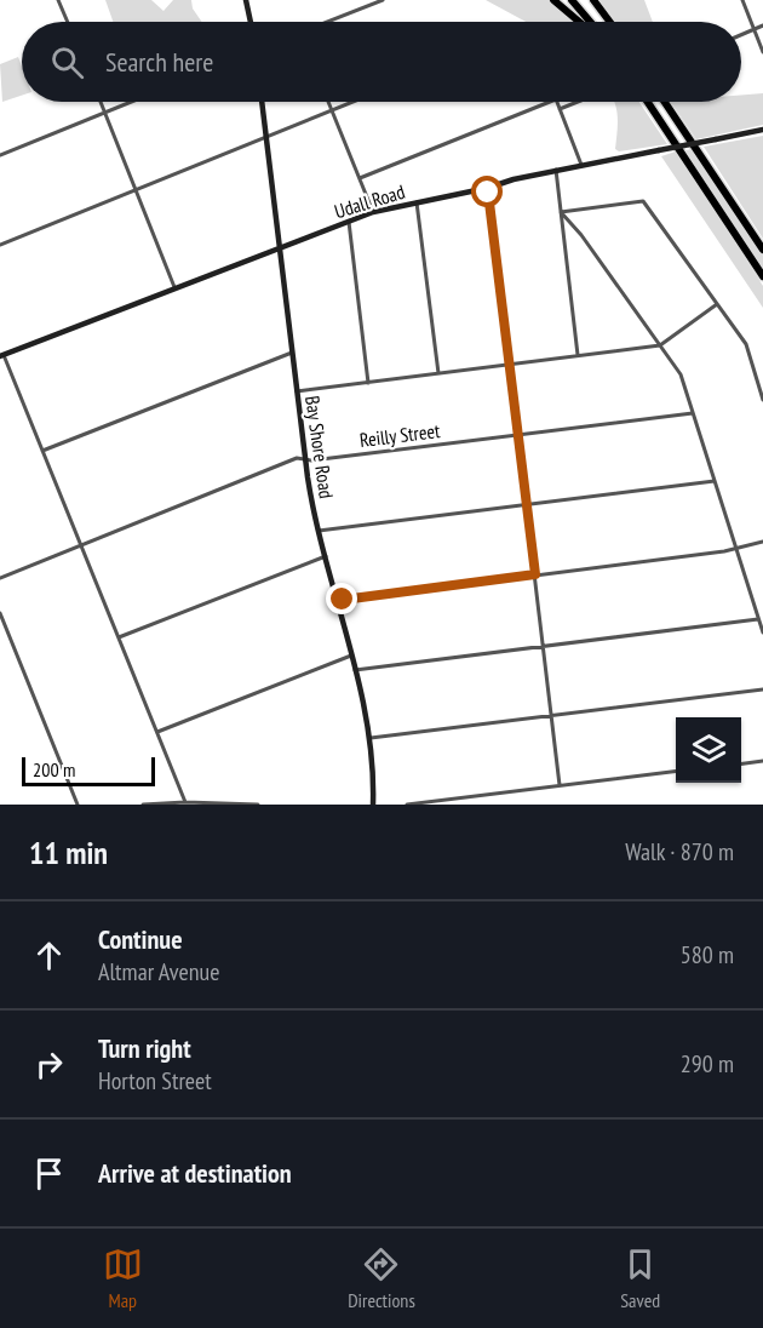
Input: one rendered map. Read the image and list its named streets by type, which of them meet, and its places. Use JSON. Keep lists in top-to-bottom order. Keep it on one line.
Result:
{"streets":{"street":["Udall Road","Reilly Street","Bay Shore Road"]},"crossings":[["Udall Road","Bay Shore Road"],["Reilly Street","Bay Shore Road"]],"scale_bar":"200 m","page":{"search":"Search here","scale":"200 m","heading":["11 min","Walk · 870 m"],"list":[["Continue","Altmar Avenue","580 m"],["Turn right","Horton Street","290 m"],"Arrive at destination"],"nav":["Map","Directions","Saved"]}}
